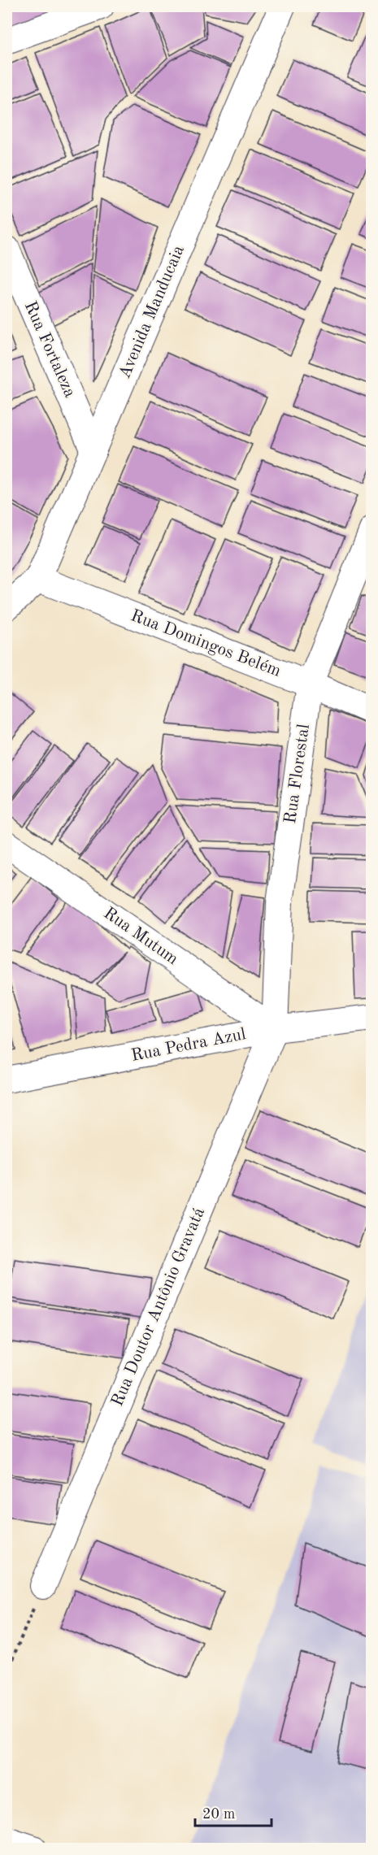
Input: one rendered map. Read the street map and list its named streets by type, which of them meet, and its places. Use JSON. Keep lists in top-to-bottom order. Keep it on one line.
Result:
{"streets":{"street":["Avenida Manducaia","Rua Fortaleza","Rua Domingos Belém","Rua Florestal","Rua Mutum","Rua Pedra Azul","Rua Doutor Antônio Gravatá"]},"crossings":[["Avenida Manducaia","Rua Fortaleza"],["Avenida Manducaia","Rua Domingos Belém"],["Rua Domingos Belém","Rua Florestal"],["Rua Florestal","Rua Mutum"],["Rua Florestal","Rua Pedra Azul"],["Rua Florestal","Rua Doutor Antônio Gravatá"],["Rua Mutum","Rua Pedra Azul"],["Rua Mutum","Rua Doutor Antônio Gravatá"],["Rua Pedra Azul","Rua Doutor Antônio Gravatá"]],"scale_bar":"20 m"}
